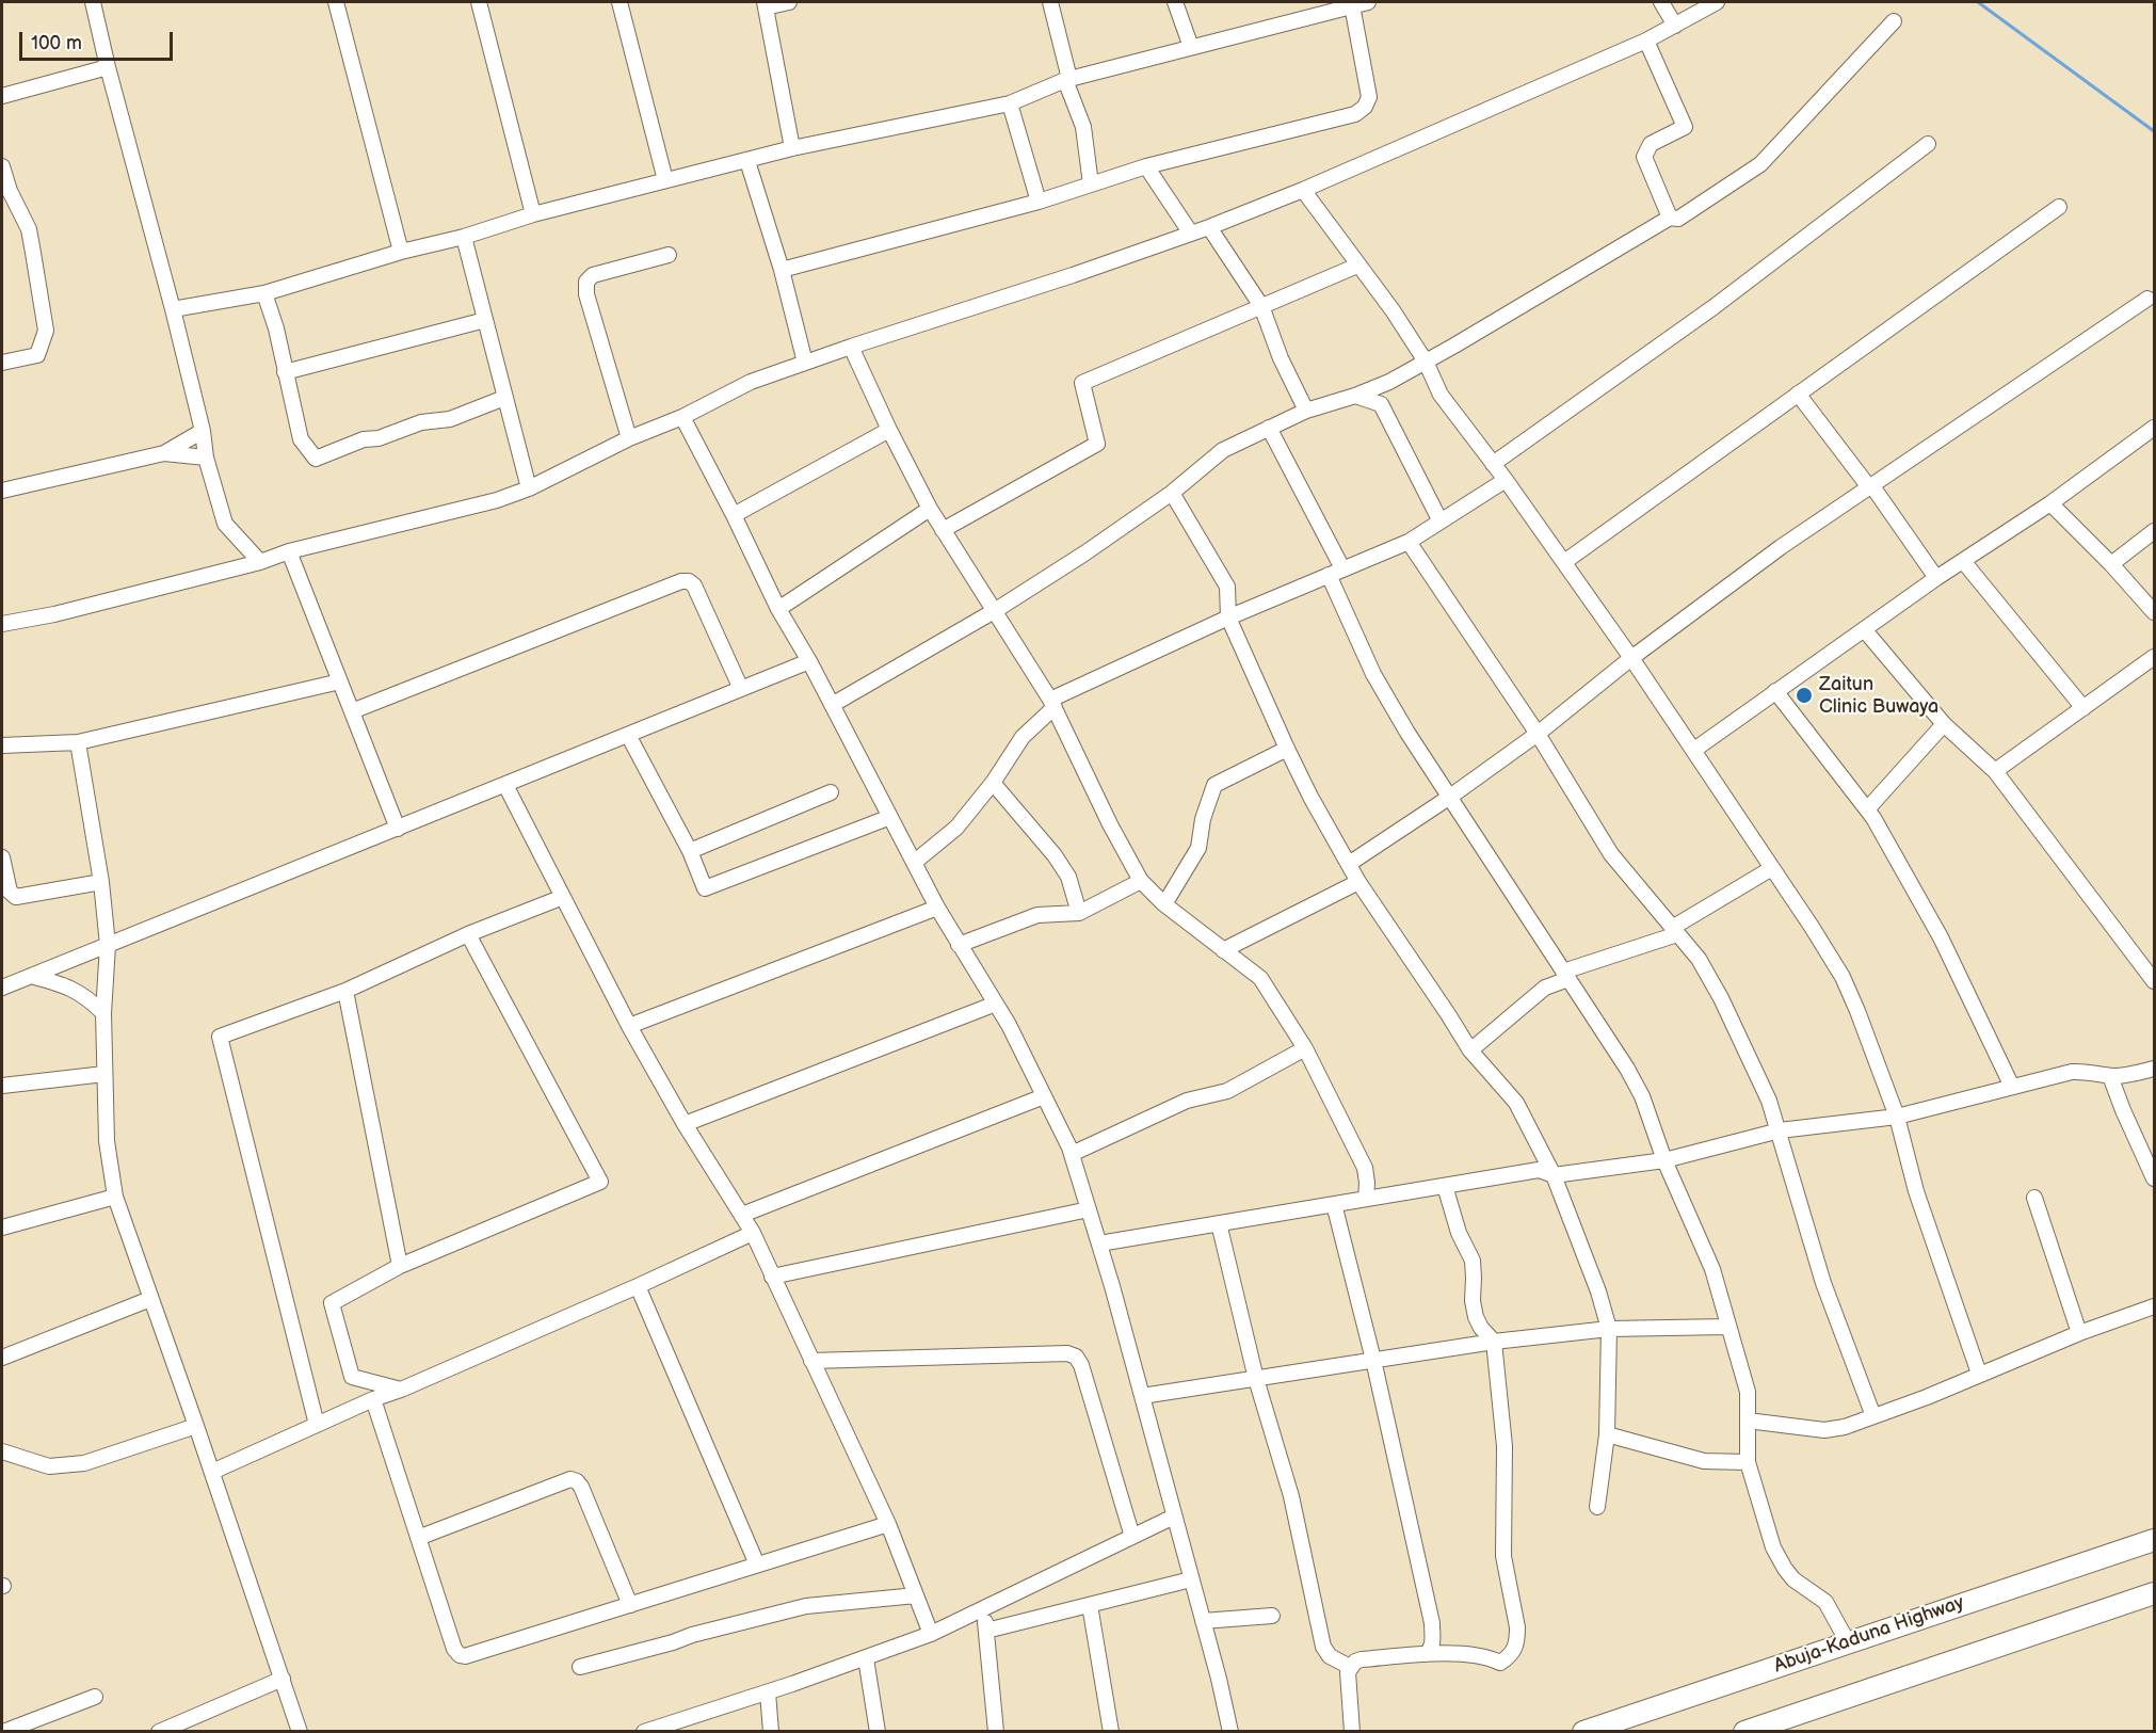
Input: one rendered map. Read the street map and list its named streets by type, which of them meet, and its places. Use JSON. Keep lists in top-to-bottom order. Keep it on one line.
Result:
{"streets":{"highway":["Abuja-Kaduna Highway"]},"places":["Zaitun Clinic Buwaya"],"scale_bar":"100 m"}
